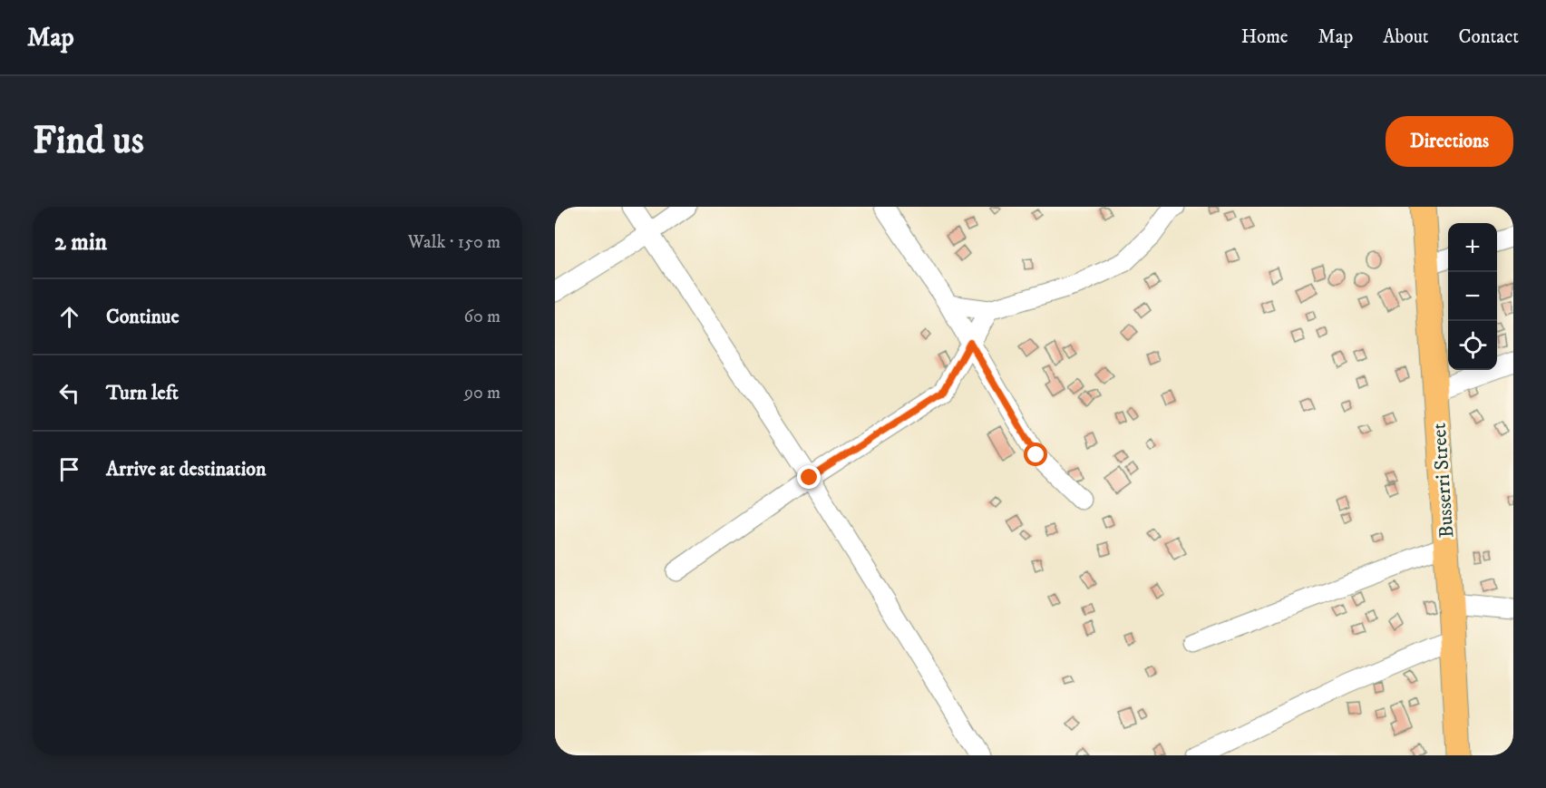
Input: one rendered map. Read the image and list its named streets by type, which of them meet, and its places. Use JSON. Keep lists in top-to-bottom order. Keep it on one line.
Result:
{"streets":{"main road":["Busserri Street"]},"page":{"header":"Map","nav":["Home","Map","About","Contact"],"buttons":"Directions","title":"Find us","heading":["2 min","Walk · 150 m"],"map_buttons":["+","−"],"list":[["Continue","60 m"],["Turn left","90 m"],"Arrive at destination"]}}
